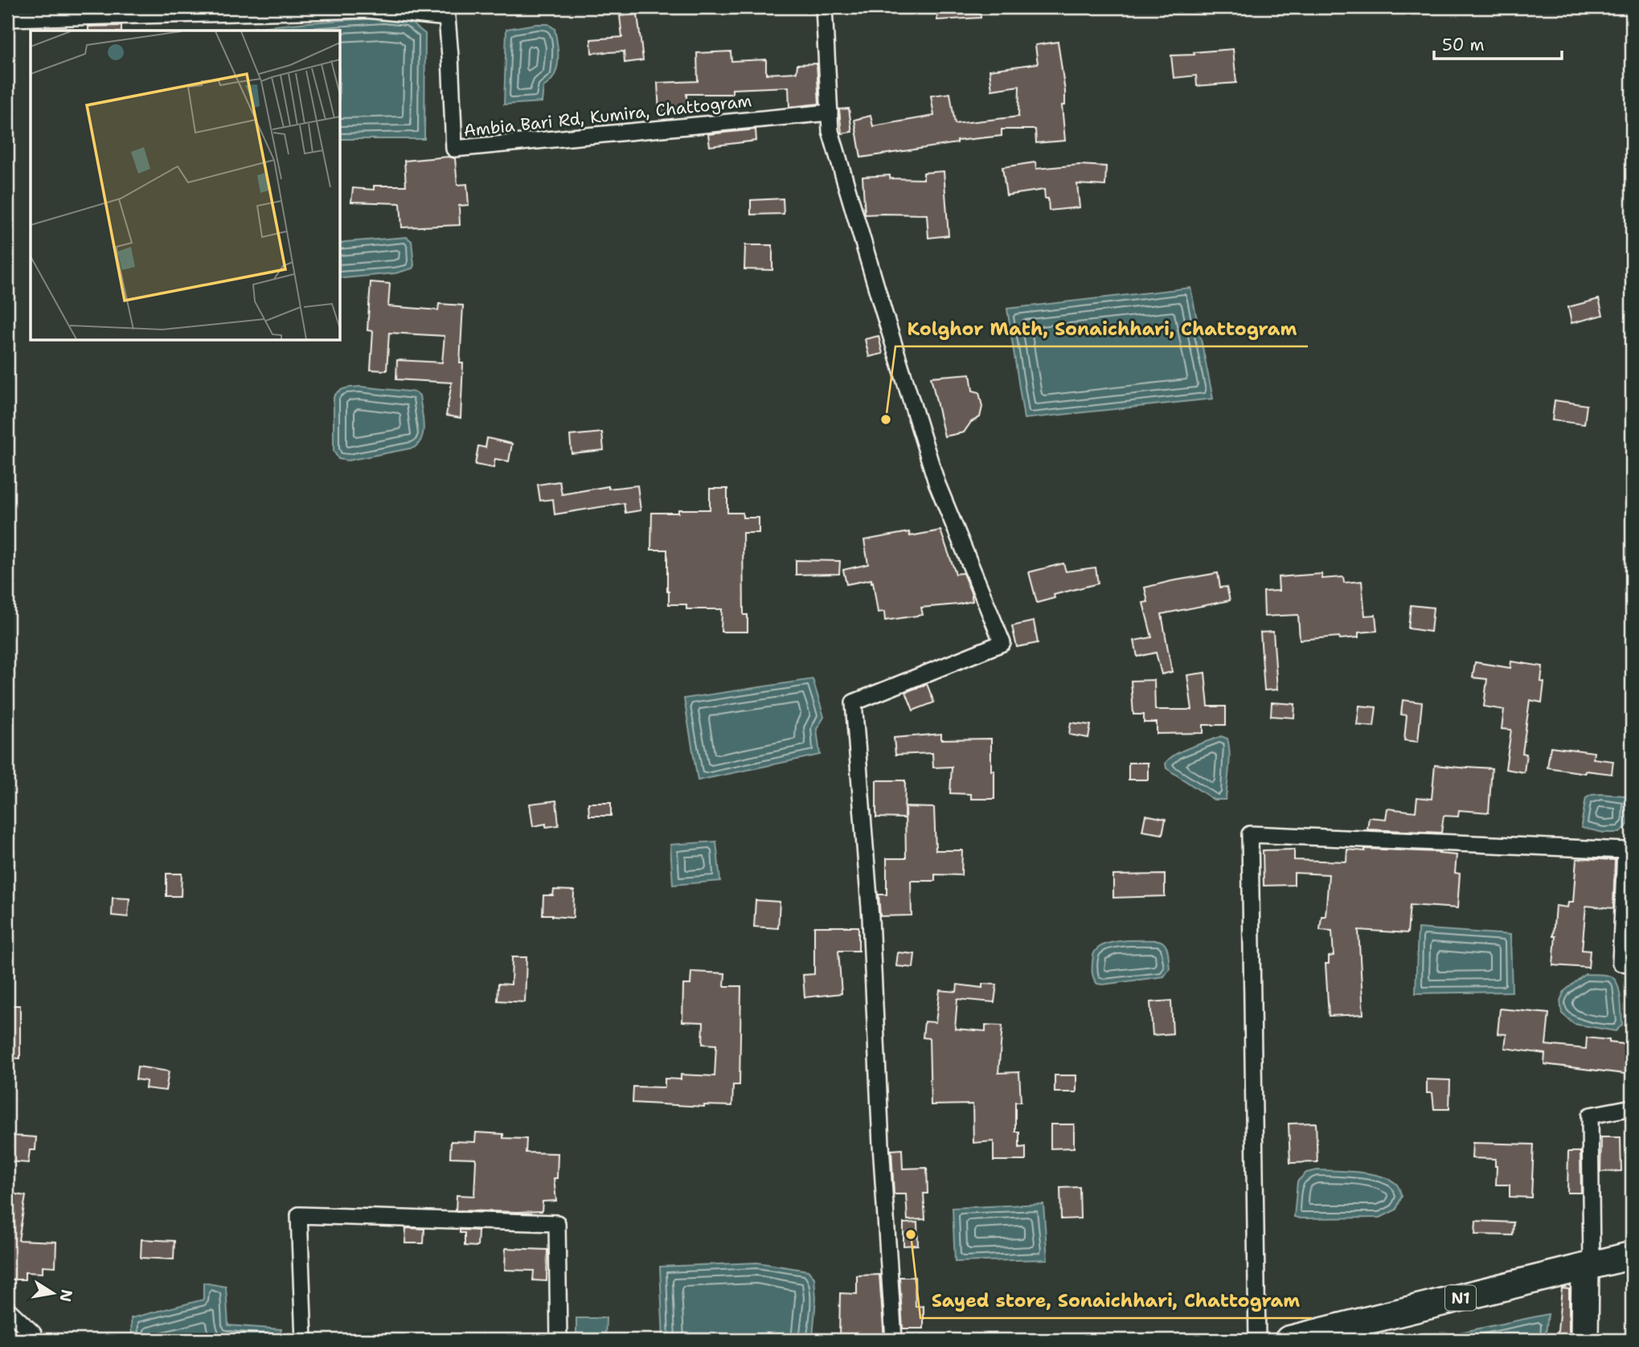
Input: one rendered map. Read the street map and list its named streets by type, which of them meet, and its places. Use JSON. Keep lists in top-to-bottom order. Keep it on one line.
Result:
{"streets":{"highway":["N1"],"street":["Ambia Bari Rd, Kumira, Chattogram"]},"places":["Kolghor Math, Sonaichhari, Chattogram","Sayed store, Sonaichhari, Chattogram"],"scale_bar":"50 m","north":"right"}
